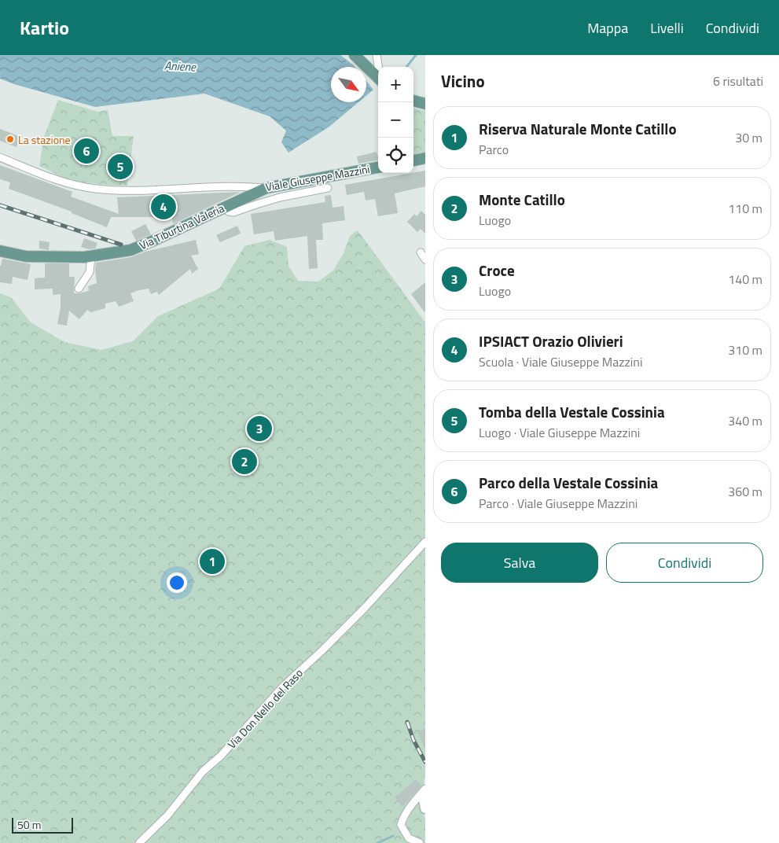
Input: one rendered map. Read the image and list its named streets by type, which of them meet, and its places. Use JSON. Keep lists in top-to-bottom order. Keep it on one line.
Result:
{"streets":{"main road":["Viale Giuseppe Mazzini","Via Tiburtina Valeria"],"street":["Via Don Nello del Raso"]},"crossings":[["Viale Giuseppe Mazzini","Via Tiburtina Valeria"]],"water":["Aniene"],"places":["La stazione"],"scale_bar":"50 m","north":"bottom right","page":{"header":"Kartio","nav":["Mappa","Livelli","Condividi"],"heading":["Vicino","6 risultati"],"map_buttons":["+","−"],"list":[{"mark":"1","name":"Riserva Naturale Monte Catillo","note":"Parco","value":"30 m"},{"mark":"2","name":"Monte Catillo","note":"Luogo","value":"110 m"},{"mark":"3","name":"Croce","note":"Luogo","value":"140 m"},{"mark":"4","name":"IPSIACT Orazio Olivieri","note":"Scuola · Viale Giuseppe Mazzini","value":"310 m"},{"mark":"5","name":"Tomba della Vestale Cossinia","note":"Luogo · Viale Giuseppe Mazzini","value":"340 m"},{"mark":"6","name":"Parco della Vestale Cossinia","note":"Parco · Viale Giuseppe Mazzini","value":"360 m"}],"pins":["6","5","4","3","2","1"],"buttons":["Salva","Condividi"],"scale":"50 m"}}
